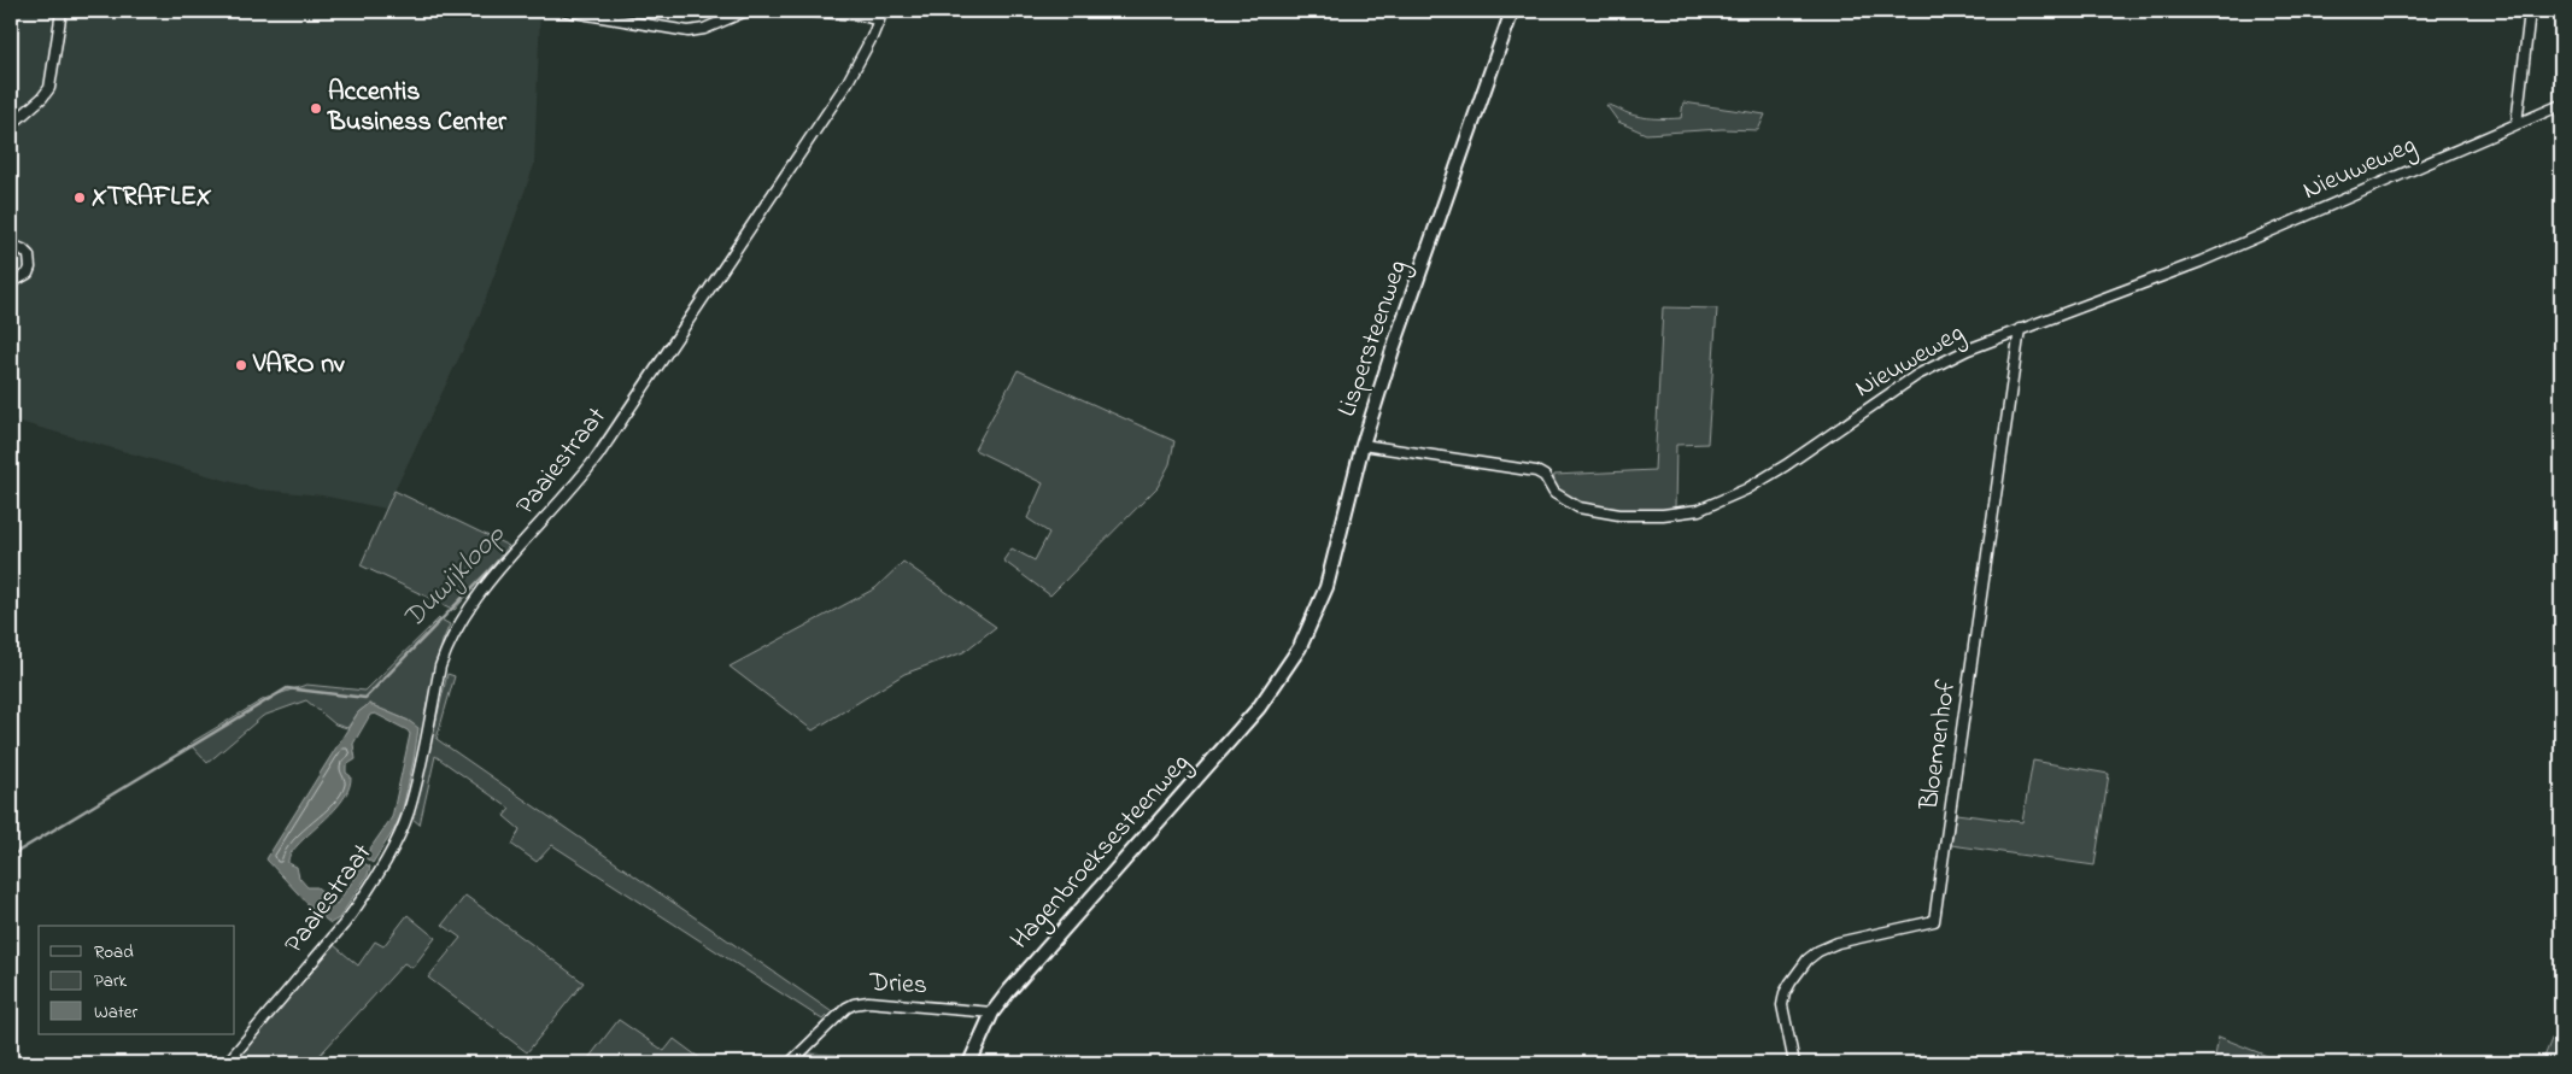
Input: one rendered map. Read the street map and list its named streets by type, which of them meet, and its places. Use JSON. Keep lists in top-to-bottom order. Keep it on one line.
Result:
{"streets":{"street":["Nieuweweg","Lispersteenweg","Paaiestraat","Bloemenhof","Hagenbroeksesteenweg","Dries"]},"crossings":[["Nieuweweg","Lispersteenweg"],["Nieuweweg","Bloemenhof"],["Lispersteenweg","Hagenbroeksesteenweg"],["Hagenbroeksesteenweg","Dries"]],"water":["Duwijkloop"],"places":["Accentis Business Center","XTRAFLEX","VARO nv"],"legend":["Road","Park","Water"]}
